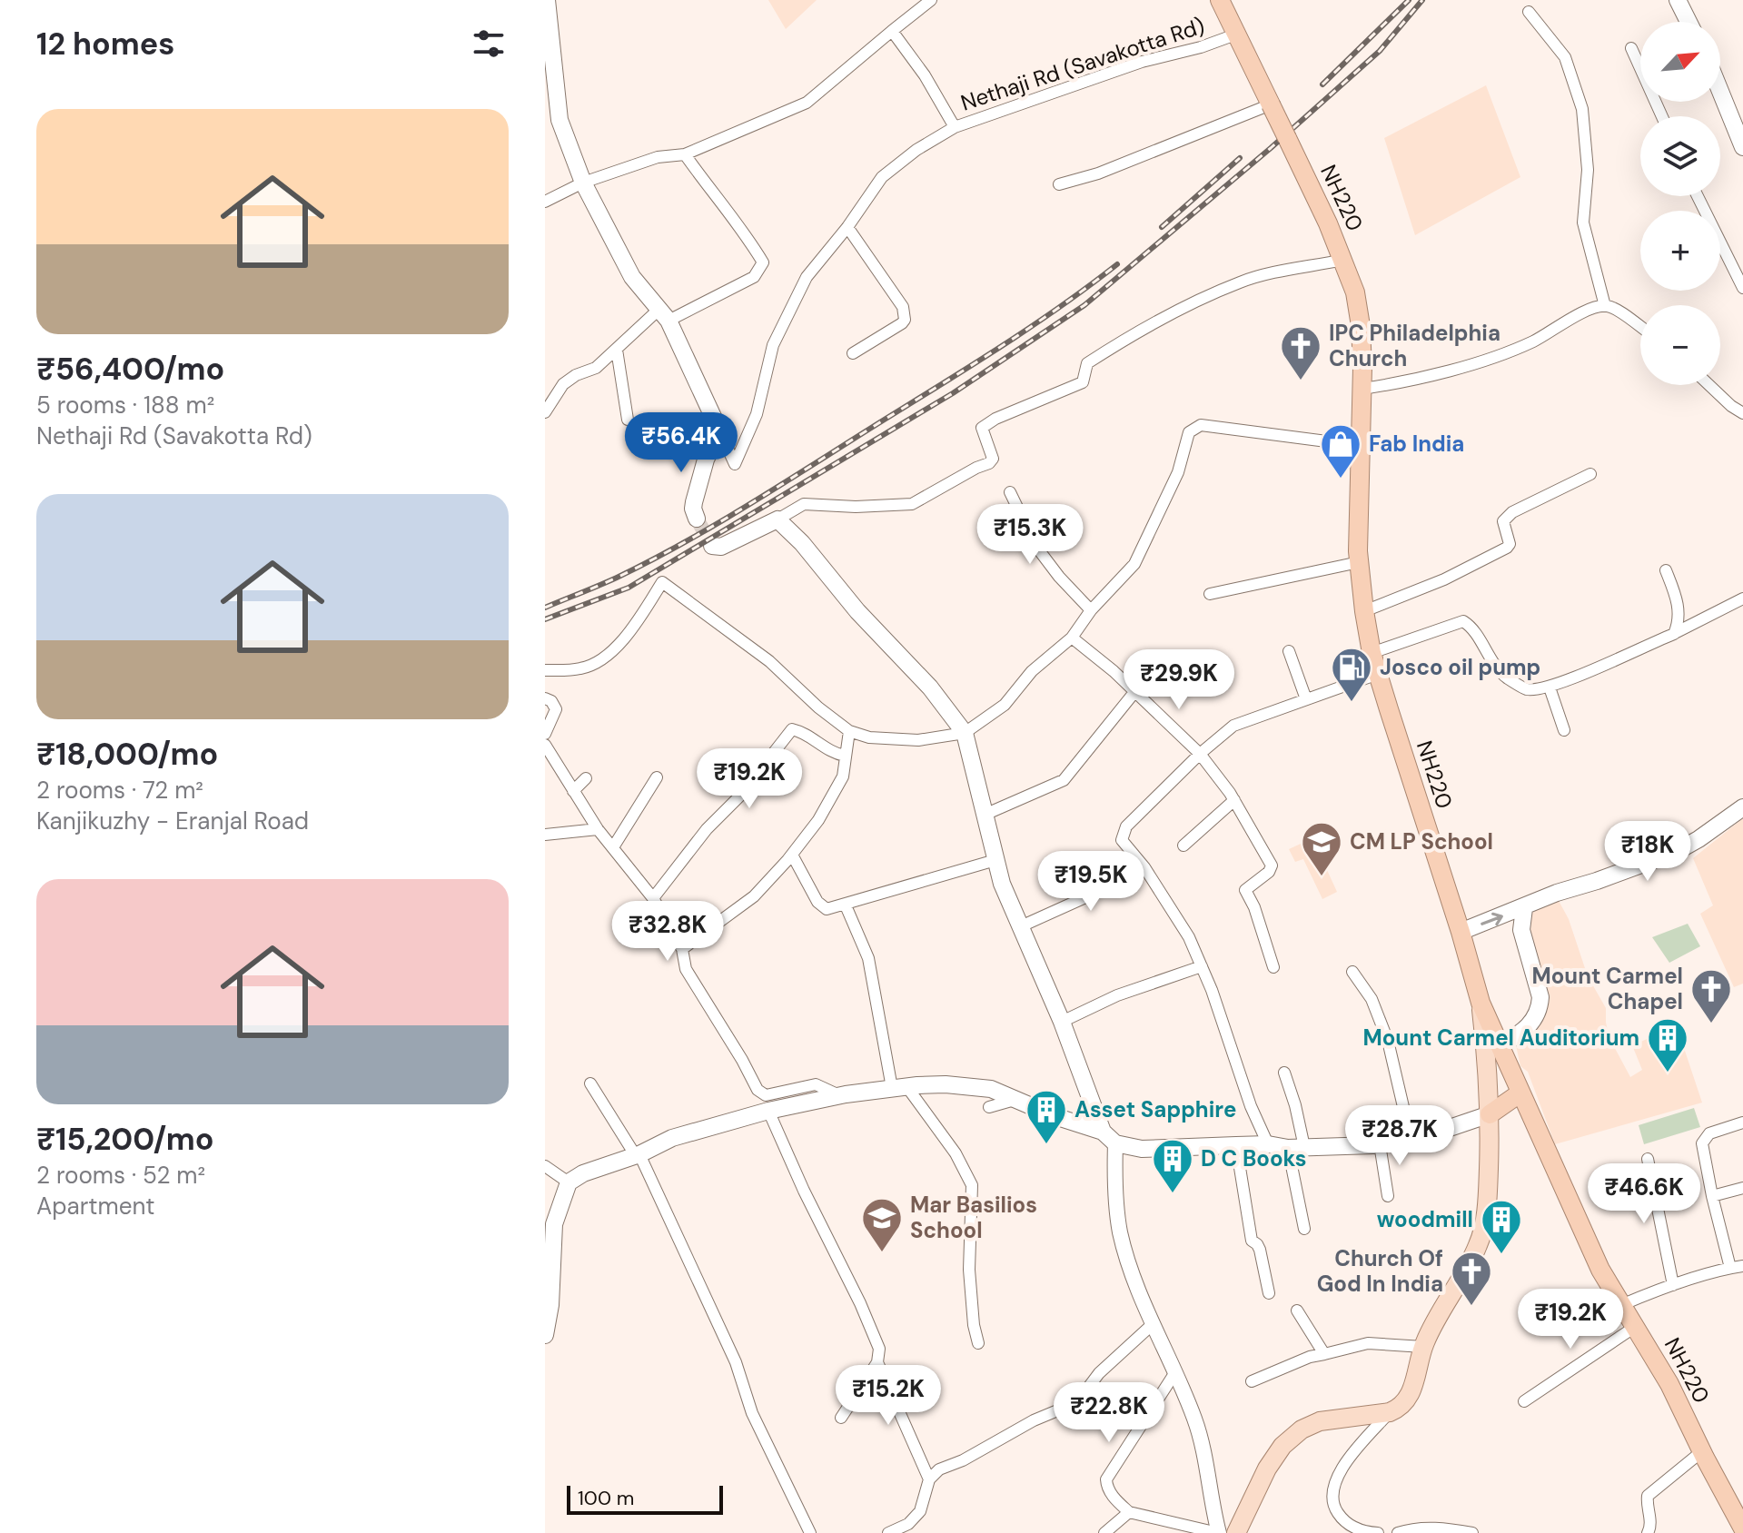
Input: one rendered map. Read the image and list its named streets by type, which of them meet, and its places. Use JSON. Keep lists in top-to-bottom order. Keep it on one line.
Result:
{"streets":{"highway":["NH220"],"street":["Nethaji Rd (Savakotta Rd)"]},"crossings":[["Nethaji Rd (Savakotta Rd)","NH220"]],"places":{"church":["IPC Philadelphia Church","Mount Carmel Chapel","Church Of God In India"],"shop":["Fab India"],"fuel station":["Josco oil pump"],"school or university":["CM LP School","Mar Basilios School"],"building":["Mount Carmel Auditorium","Asset Sapphire","D C Books","woodmill"]},"scale_bar":"100 m","north":"top right","page":{"heading":"12 homes","map_buttons":["+","−"],"list":[{"name":"₹56,400/mo","note":"5 rooms · 188 m² · Nethaji Rd (Savakotta Rd)"},{"name":"₹18,000/mo","note":"2 rooms · 72 m² · Kanjikuzhy - Eranjal Road"},{"name":"₹15,200/mo","note":"2 rooms · 52 m² · Apartment"}],"price":["₹56.4K","₹15.3K","₹29.9K","₹19.2K","₹18K","₹19.5K","₹32.8K","₹28.7K","₹46.6K","₹19.2K","₹15.2K","₹22.8K"],"scale":"100 m"}}
